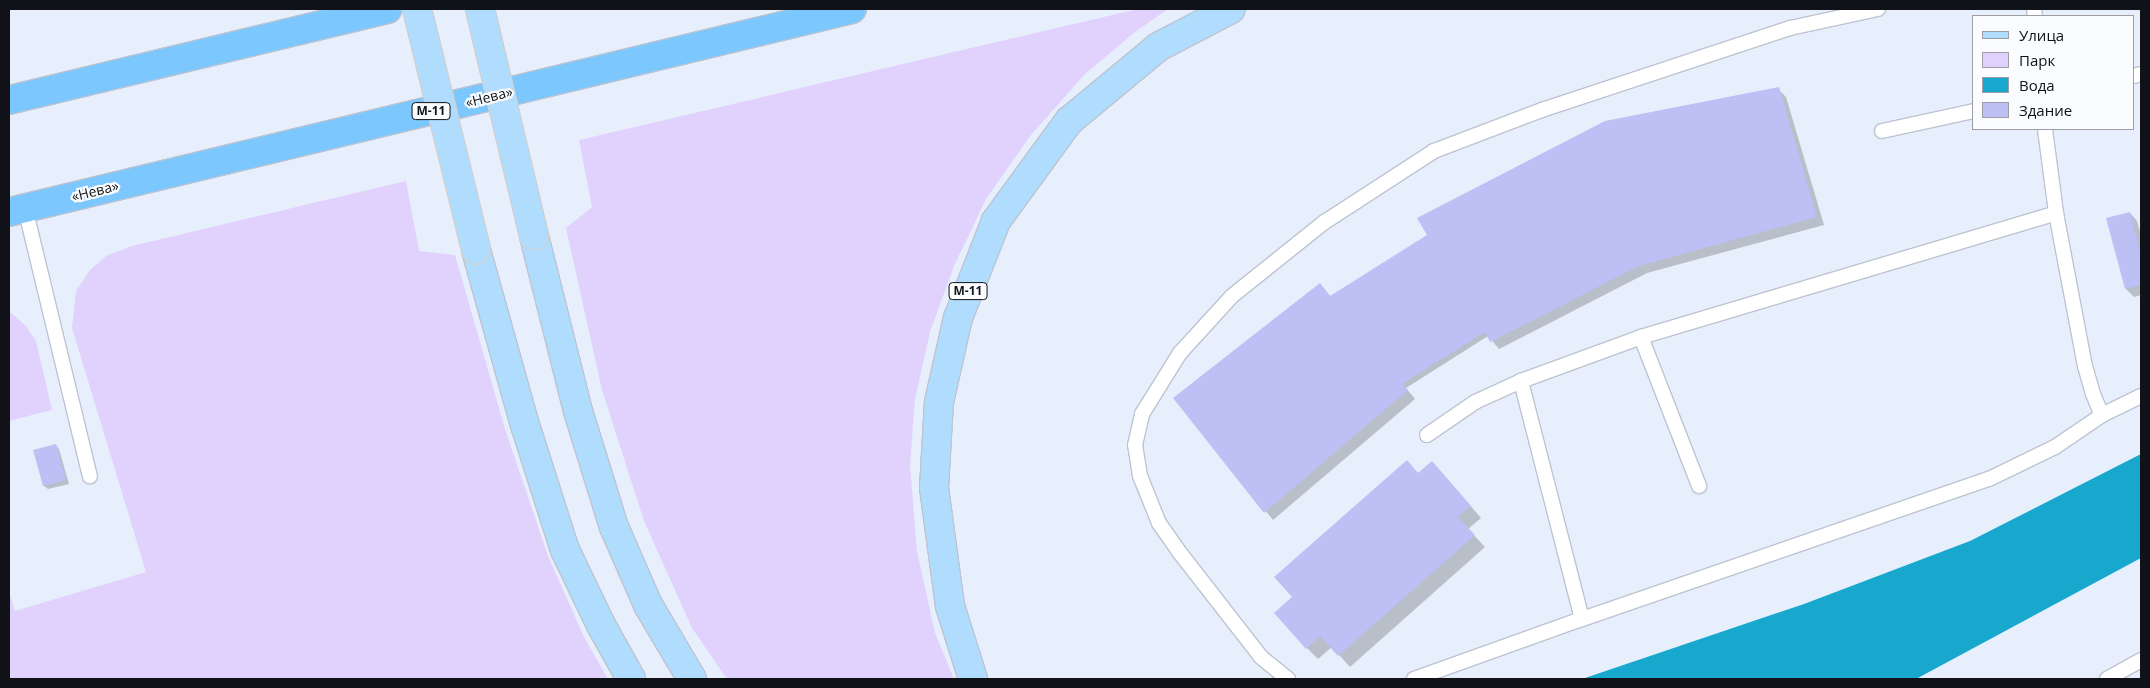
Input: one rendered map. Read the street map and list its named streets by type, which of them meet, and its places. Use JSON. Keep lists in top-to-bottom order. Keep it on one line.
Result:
{"streets":{"highway":["«Нева»","М-11"]},"legend":["Улица","Парк","Вода","Здание"]}
